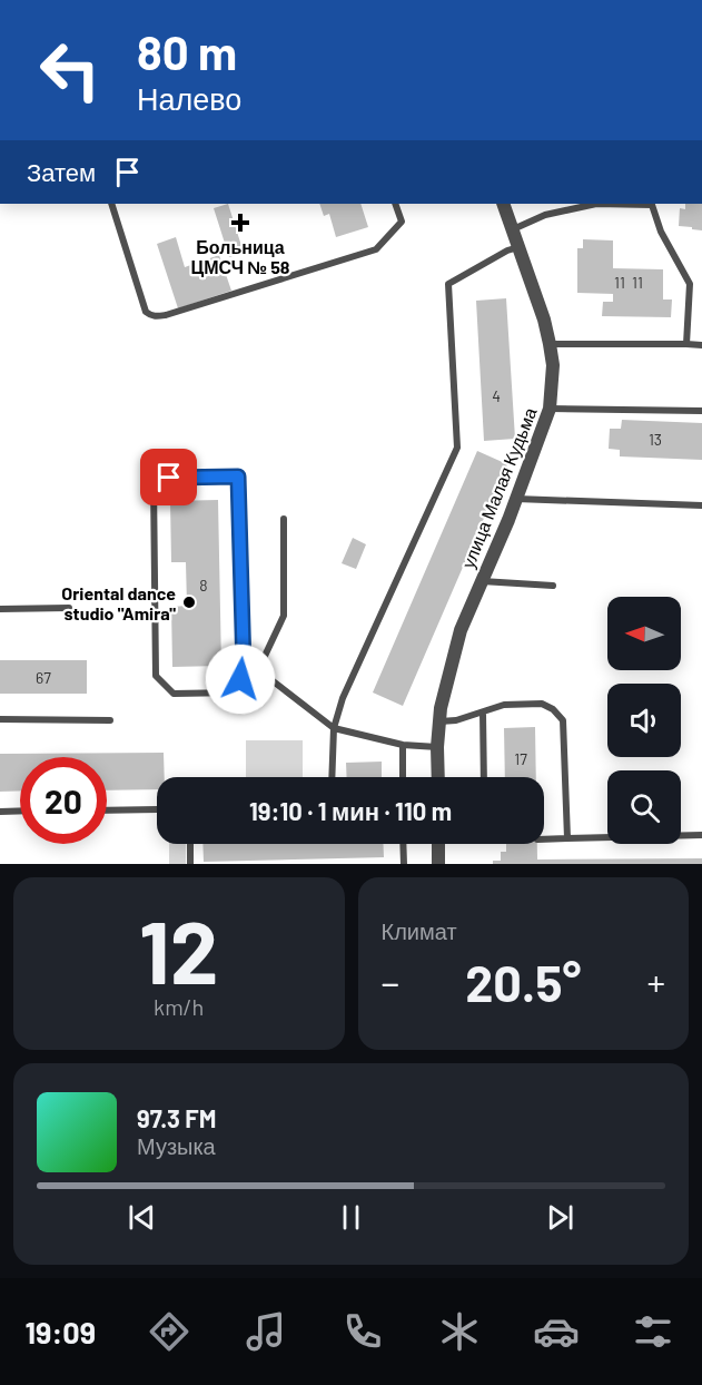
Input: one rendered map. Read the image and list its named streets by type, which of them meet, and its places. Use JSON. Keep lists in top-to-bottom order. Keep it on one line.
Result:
{"streets":{"street":["улица Малая Кудьма"]},"places":{"health":["Больница ЦМСЧ № 58"],"other":["Oriental dance studio \"Amira\""]},"house_numbers":["11","11","4","13","8","67","17"],"north":"left","page":{"turn":["80 m","Налево"],"then":"Затем","limit":"20","trip":"19:10 · 1 мин · 110 m","tile":[["12","km/h"],"Климат"],"heat":["−","20.5°","+"],"song":["97.3 FM","Музыка"],"tabs":"19:09"}}
